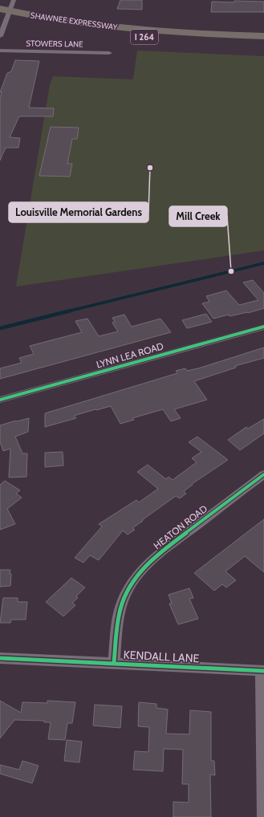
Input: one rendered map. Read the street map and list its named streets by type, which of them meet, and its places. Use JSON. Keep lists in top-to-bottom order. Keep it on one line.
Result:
{"streets":{"highway":["SHAWNEE EXPRESSWAY","I 264"],"street":["STOWERS LANE","LYNN LEA ROAD","HEATON ROAD","KENDALL LANE"]},"crossings":[["HEATON ROAD","KENDALL LANE"]],"places":["Louisville Memorial Gardens","Mill Creek"]}
